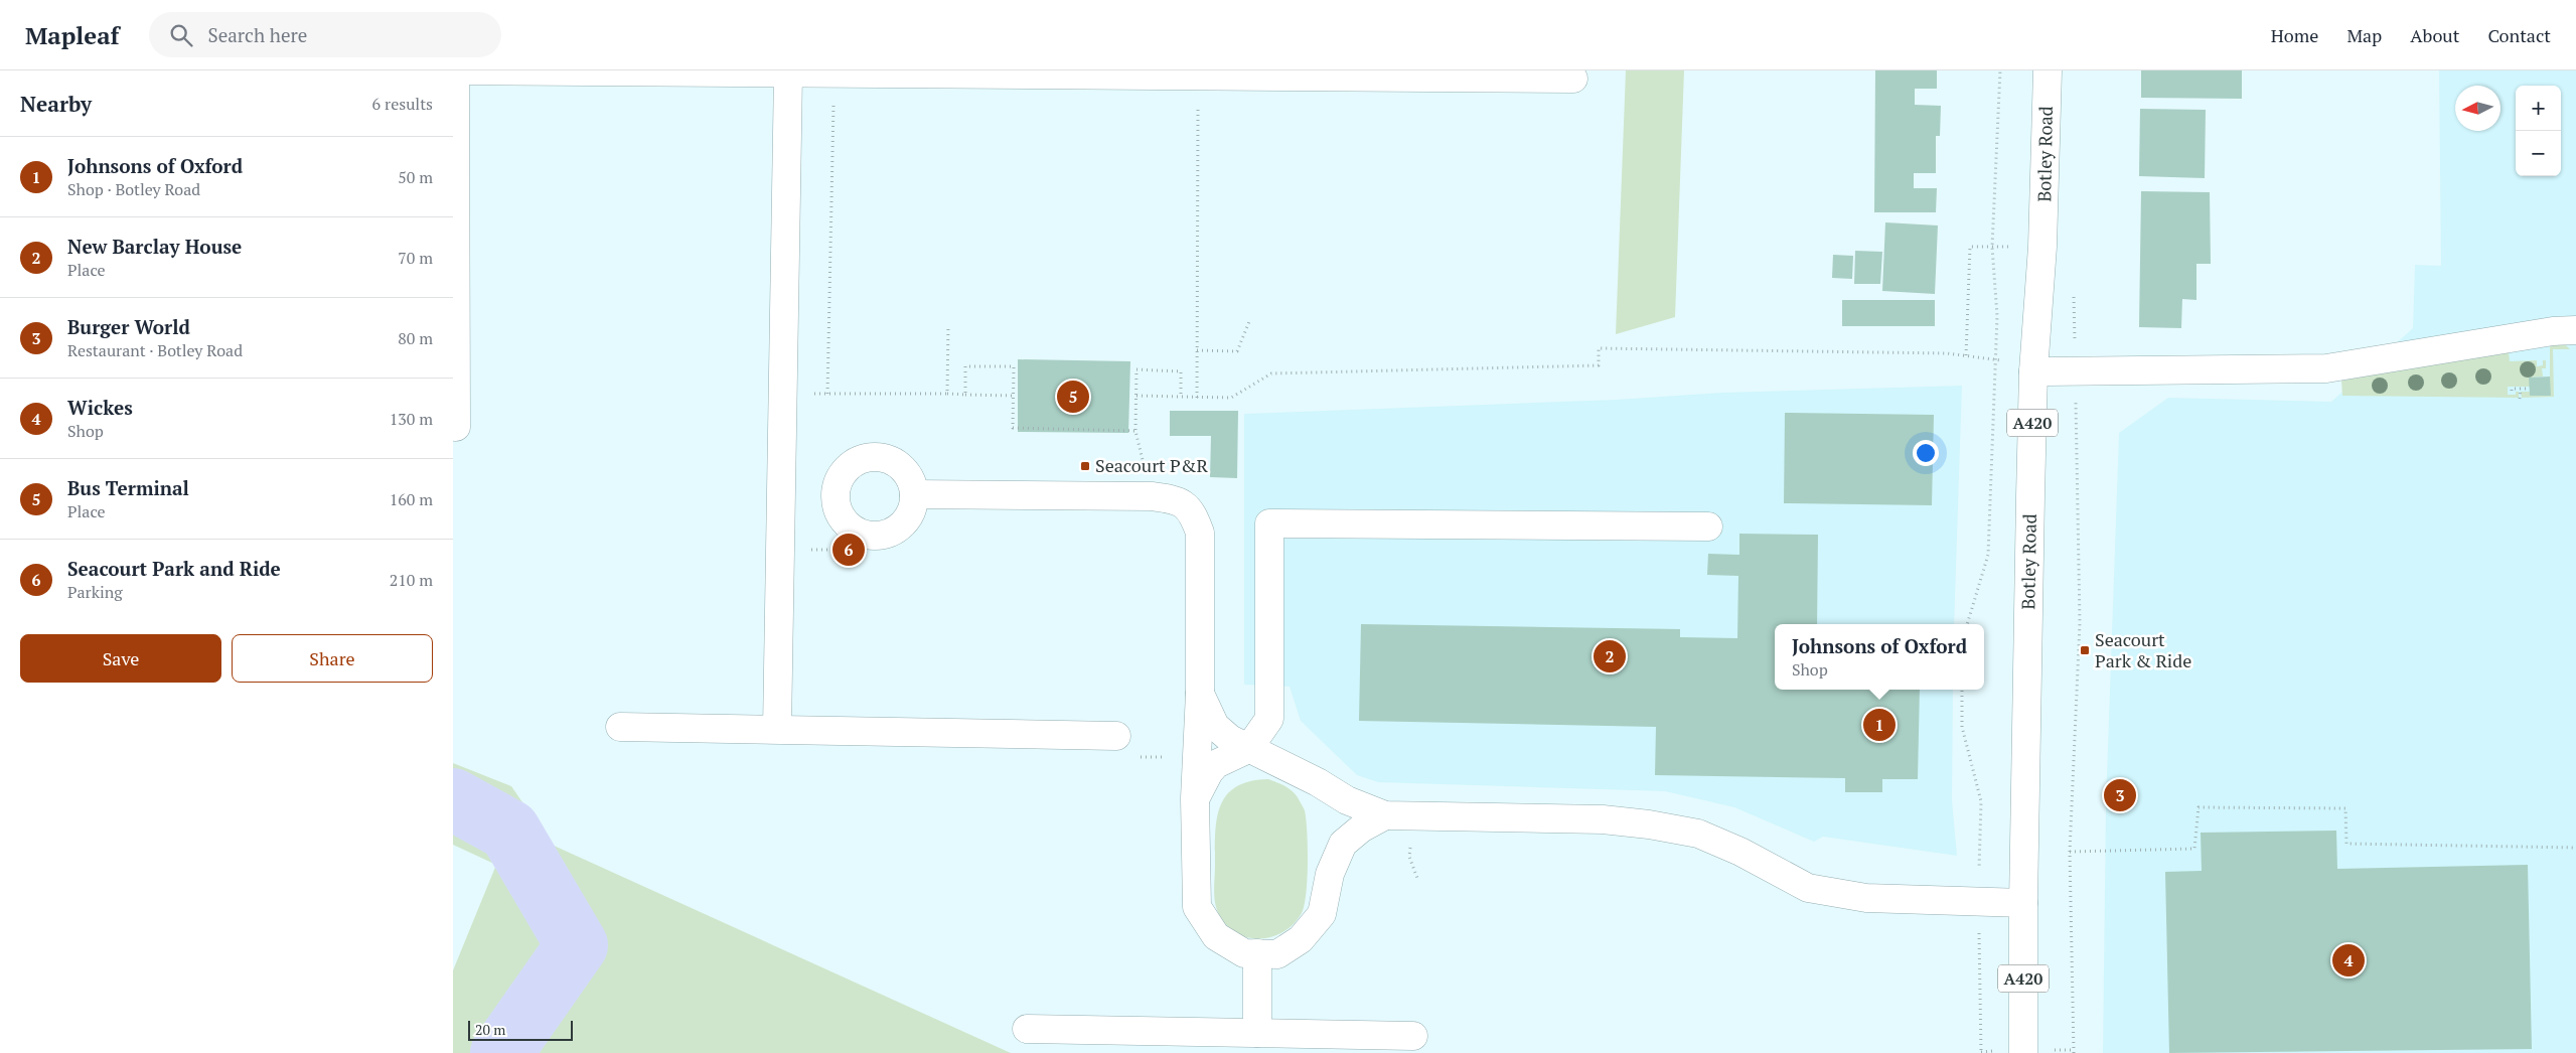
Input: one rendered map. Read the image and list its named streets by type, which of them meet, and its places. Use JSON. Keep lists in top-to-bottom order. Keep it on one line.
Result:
{"streets":{"street":["Botley Road","A420"]},"places":{"transit":["Seacourt P&R","Seacourt Park & Ride"]},"scale_bar":"20 m","north":"left","page":{"header":"Mapleaf","search":"Search here","nav":["Home","Map","About","Contact"],"heading":["Nearby","6 results"],"map_buttons":["+","−"],"list":[{"mark":"1","name":"Johnsons of Oxford","note":"Shop · Botley Road","value":"50 m"},{"mark":"2","name":"New Barclay House","note":"Place","value":"70 m"},{"mark":"3","name":"Burger World","note":"Restaurant · Botley Road","value":"80 m"},{"mark":"4","name":"Wickes","note":"Shop","value":"130 m"},{"mark":"5","name":"Bus Terminal","note":"Place","value":"160 m"},{"mark":"6","name":"Seacourt Park and Ride","note":"Parking","value":"210 m"}],"pins":["5","6","2","1","3","4"],"buttons":["Save","Share"],"popup":["Johnsons of Oxford","Shop"],"scale":"20 m"}}
